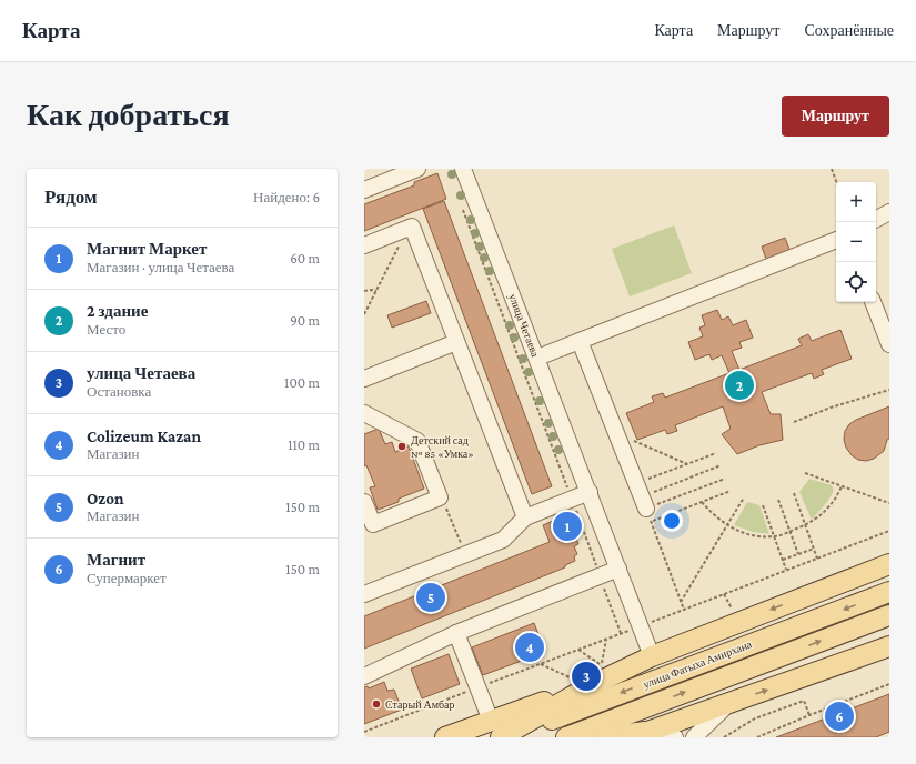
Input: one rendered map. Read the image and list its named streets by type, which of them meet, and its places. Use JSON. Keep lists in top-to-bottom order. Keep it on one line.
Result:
{"streets":{"main road":["улица Фатыха Амирхана"],"street":["улица Четаева"]},"places":["Детский сад № 85 «Умка»","Старый Амбар"],"page":{"header":"Карта","nav":["Карта","Маршрут","Сохранённые"],"buttons":"Маршрут","title":"Как добраться","heading":["Рядом","Найдено: 6"],"map_buttons":["+","−"],"list":[{"mark":"1","name":"Магнит Маркет","note":"Магазин · улица Четаева","value":"60 m"},{"mark":"2","name":"2 здание","note":"Место","value":"90 m"},{"mark":"3","name":"улица Четаева","note":"Остановка","value":"100 m"},{"mark":"4","name":"Colizeum Kazan","note":"Магазин","value":"110 m"},{"mark":"5","name":"Ozon","note":"Магазин","value":"150 m"},{"mark":"6","name":"Магнит","note":"Супермаркет","value":"150 m"}],"pins":["2","1","5","4","3","6"]}}
